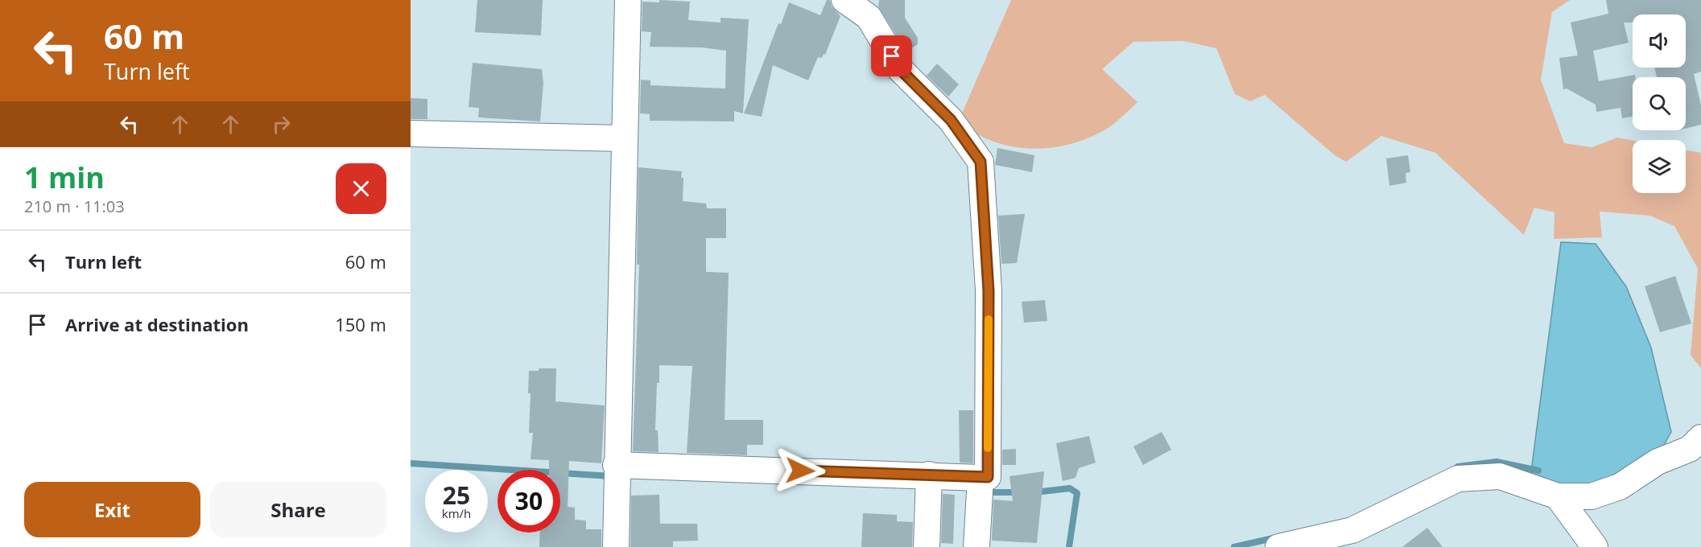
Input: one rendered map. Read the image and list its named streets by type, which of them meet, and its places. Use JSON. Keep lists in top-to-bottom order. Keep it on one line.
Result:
{"page":{"turn":["60 m","Turn left"],"heading":["1 min","210 m · 11:03"],"list":[{"name":"Turn left","value":"60 m"},{"name":"Arrive at destination","value":"150 m"}],"speed":"25 km/h","limit":"30","buttons":["Exit","Share"]}}
